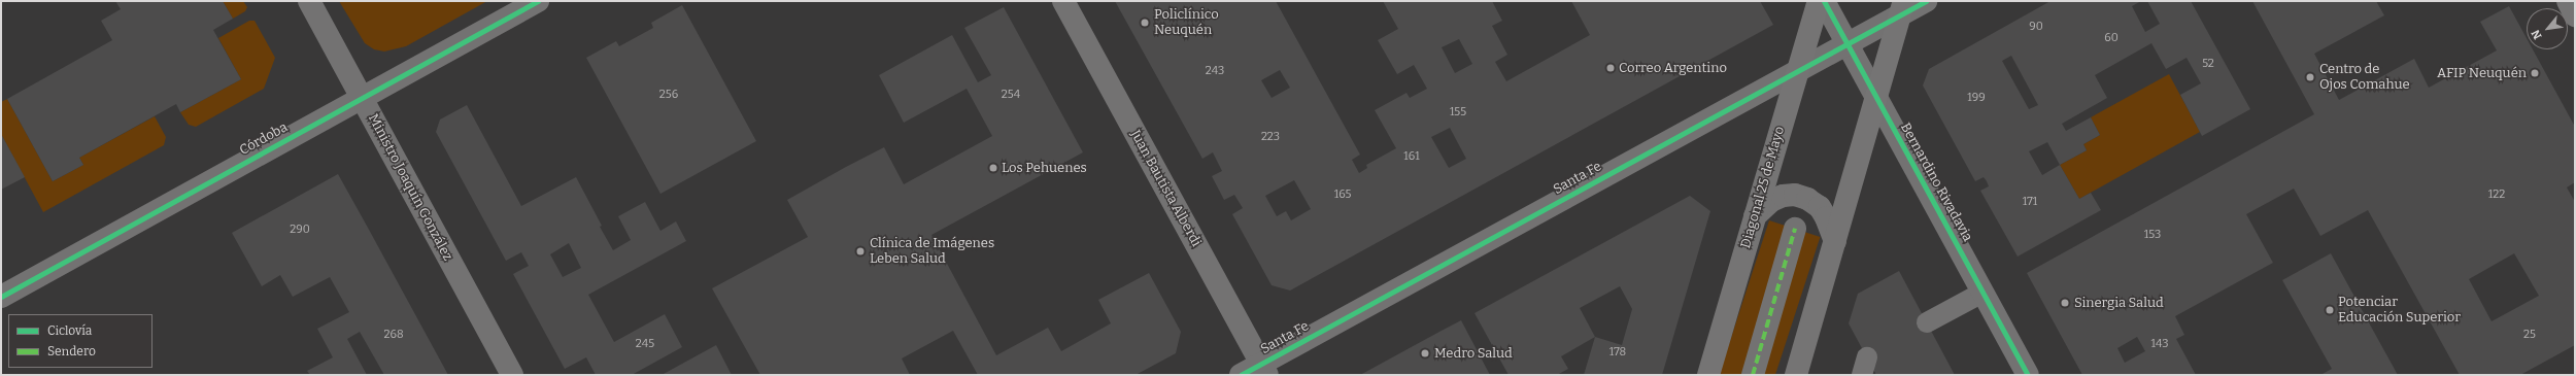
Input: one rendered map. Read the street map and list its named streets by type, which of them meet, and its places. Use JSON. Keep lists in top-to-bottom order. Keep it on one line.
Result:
{"streets":{"main road":["Diagonal 25 de Mayo"],"street":["Córdoba","Santa Fe","Bernardino Rivadavia","Ministro Joaquín González","Juan Bautista Alberdi"]},"crossings":[["Córdoba","Ministro Joaquín González"],["Santa Fe","Bernardino Rivadavia"],["Santa Fe","Diagonal 25 de Mayo"],["Santa Fe","Juan Bautista Alberdi"]],"places":["Policlínico Neuquén","Correo Argentino","AFIP Neuquén","Centro de Ojos Comahue","Los Pehuenes","Clínica de Imágenes Leben Salud","Sinergia Salud","Potenciar Educación Superior","Medro Salud"],"house_numbers":["90","60","52","243","256","254","199","155","223","161","165","122","171","290","153","268","25","245","143","178"],"legend":["Ciclovía","Sendero"],"north":"bottom left"}
